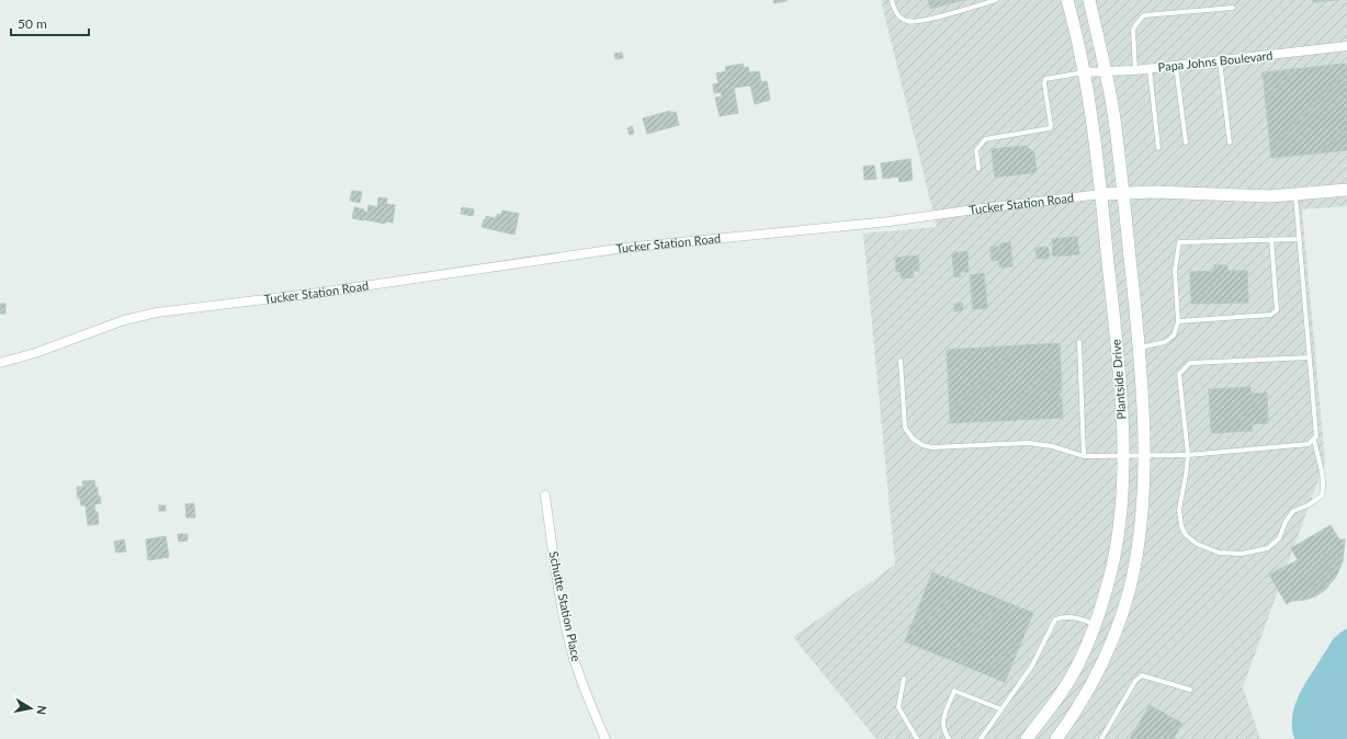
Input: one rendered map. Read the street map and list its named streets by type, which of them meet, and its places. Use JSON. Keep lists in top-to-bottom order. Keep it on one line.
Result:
{"streets":{"street":["Papa Johns Boulevard","Tucker Station Road","Plantside Drive","Schutte Station Place"]},"crossings":[["Papa Johns Boulevard","Plantside Drive"],["Tucker Station Road","Plantside Drive"]],"scale_bar":"50 m","north":"right"}
